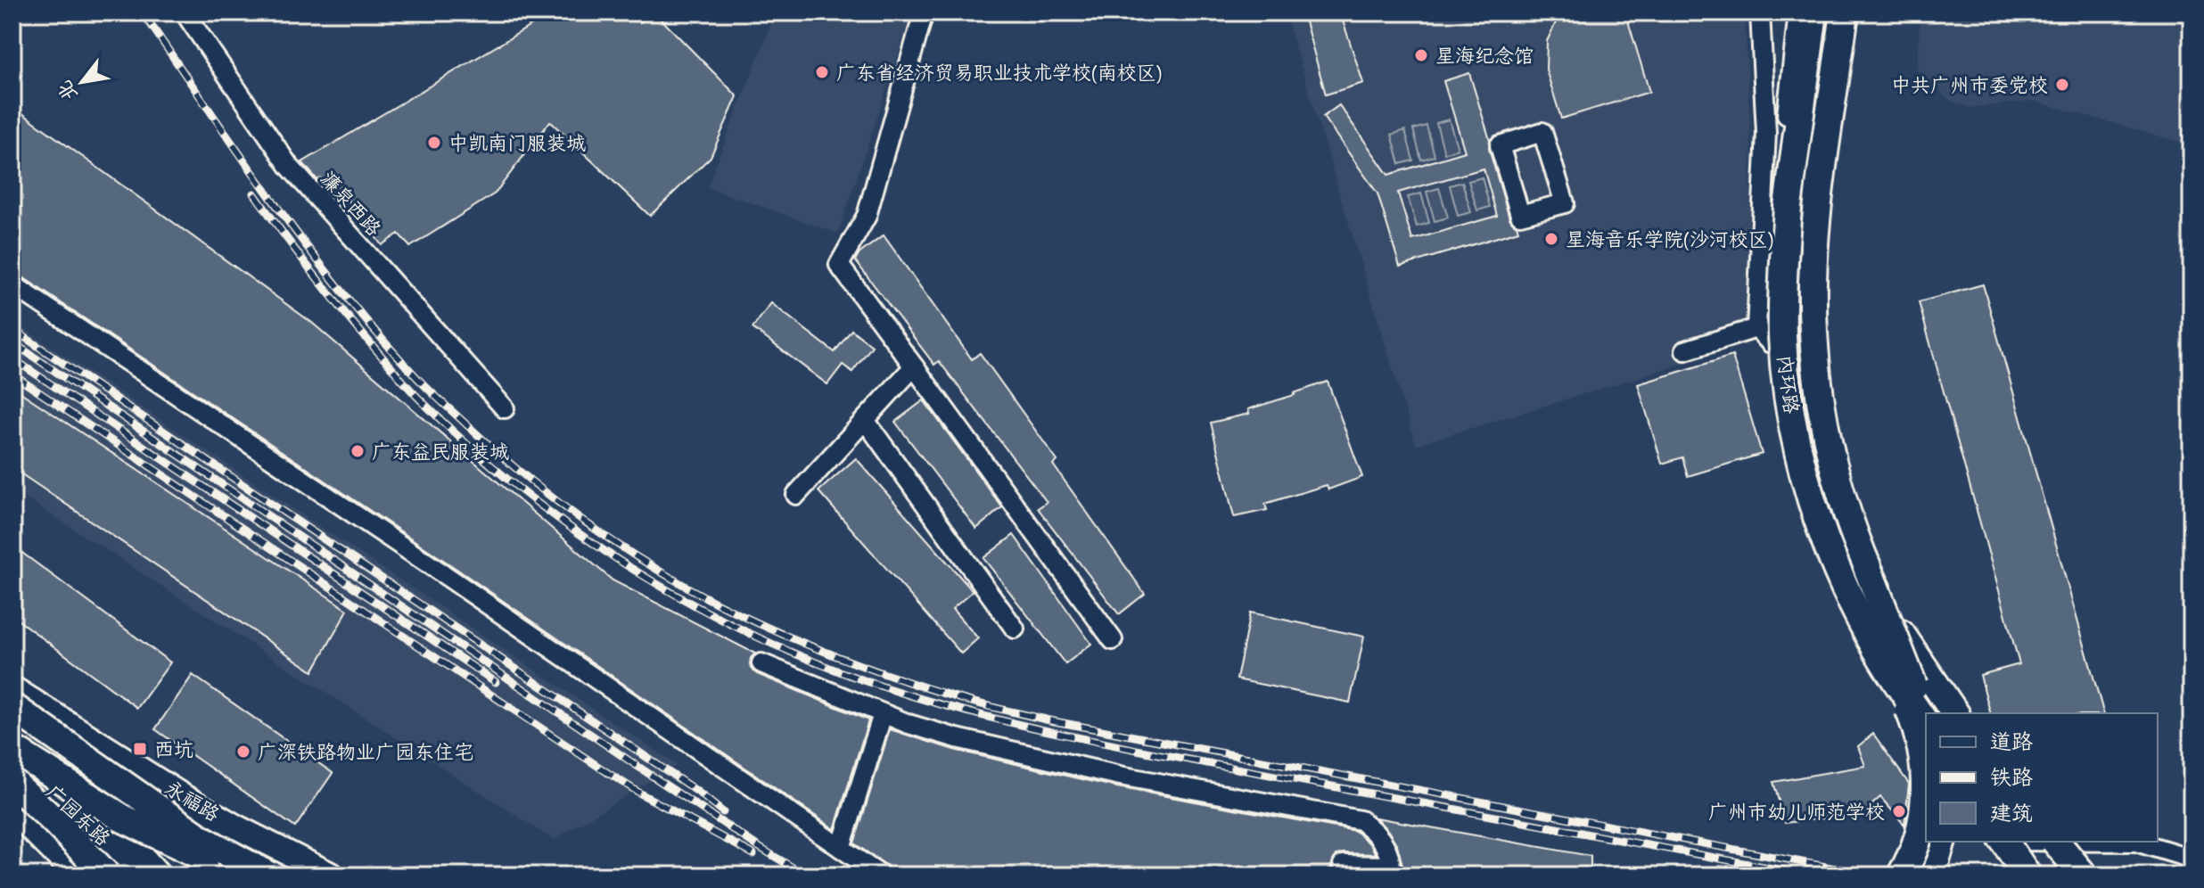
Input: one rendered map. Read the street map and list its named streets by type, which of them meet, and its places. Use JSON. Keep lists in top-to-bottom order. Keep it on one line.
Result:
{"streets":{"highway":["内环路"],"main road":["永福路","广园东路"],"street":["濂泉西路"]},"places":{"other":["星海纪念馆","广东省经济贸易职业技术学校(南校区)","中共广州市委党校","中凯南门服装城","星海音乐学院(沙河校区)","广东益民服装城","广深铁路物业广园东住宅","广州市幼儿师范学校"],"transit":["西坑"]},"legend":["道路","铁路","建筑"],"north":"bottom left"}
